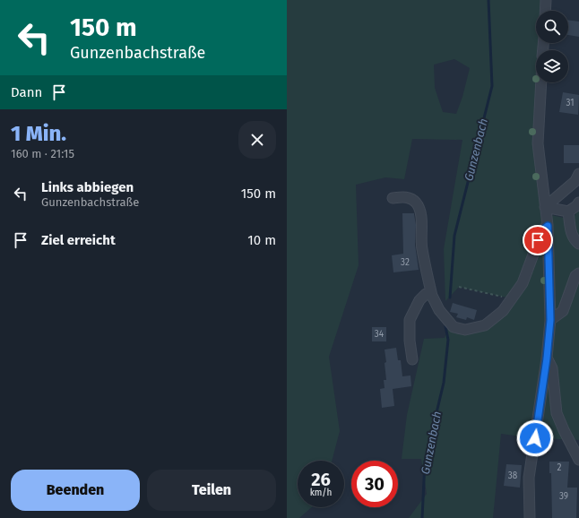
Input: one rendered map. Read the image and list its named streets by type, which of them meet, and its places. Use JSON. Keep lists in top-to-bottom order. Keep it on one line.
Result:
{"water":["Gunzenbach"],"house_numbers":["31","32","34","2","38","39"],"page":{"turn":["150 m","Gunzenbachstraße"],"then":"Dann","heading":["1 Min.","160 m · 21:15"],"list":[{"name":"Links abbiegen","note":"Gunzenbachstraße","value":"150 m"},{"name":"Ziel erreicht","value":"10 m"}],"speed":"26 km/h","limit":"30","buttons":["Beenden","Teilen"]}}
